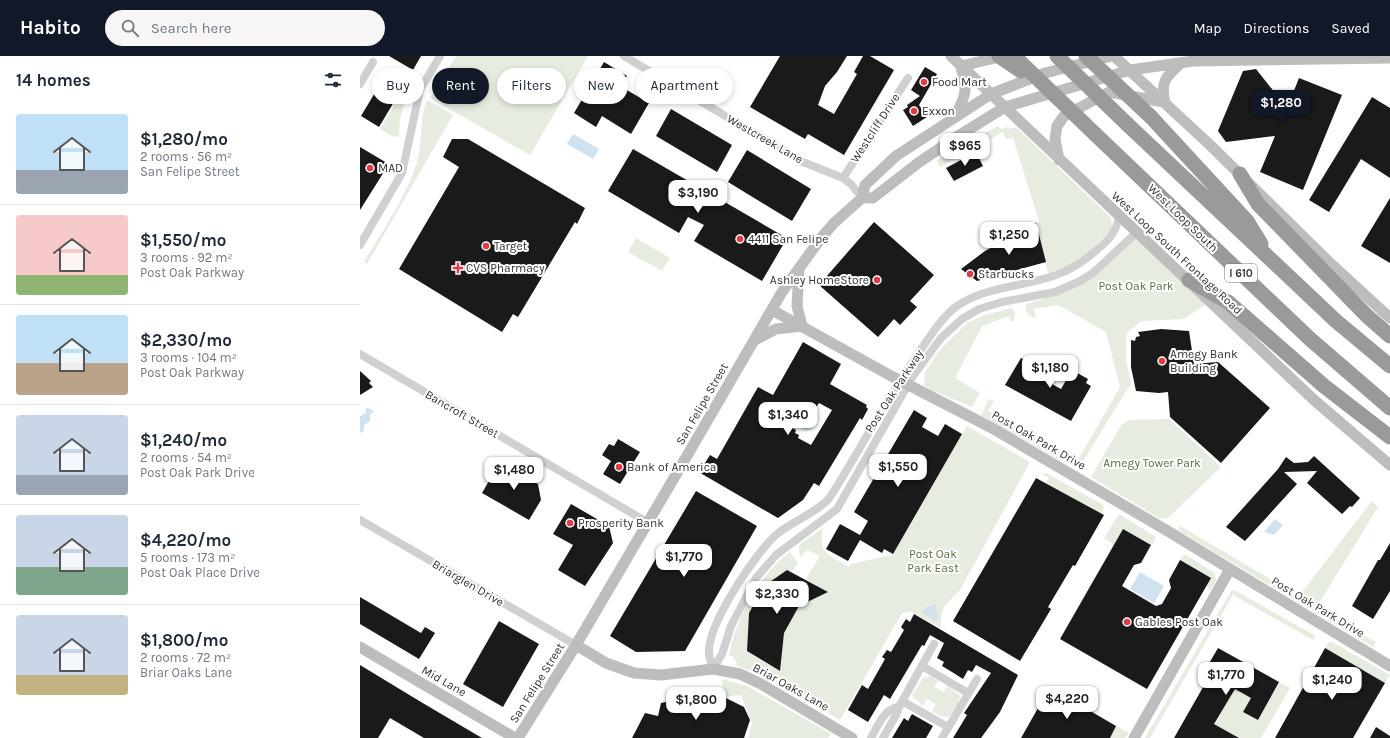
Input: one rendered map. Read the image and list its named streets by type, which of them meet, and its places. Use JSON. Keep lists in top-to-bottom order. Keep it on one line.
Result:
{"streets":{"highway":["West Loop South","I 610"],"main road":["West Loop South Frontage Road","San Felipe Street","Post Oak Park Drive","Mid Lane","Briar Oaks Lane"],"street":["Westcliff Drive","Westcreek Lane","Post Oak Parkway","Bancroft Street","Briarglen Drive"]},"crossings":[["Westcliff Drive","Westcreek Lane"],["Westcreek Lane","San Felipe Street"],["West Loop South Frontage Road","Post Oak Parkway"],["West Loop South Frontage Road","San Felipe Street"],["Post Oak Parkway","Post Oak Park Drive"],["Post Oak Parkway","Briar Oaks Lane"],["San Felipe Street","Bancroft Street"],["San Felipe Street","Post Oak Park Drive"],["San Felipe Street","Briarglen Drive"],["San Felipe Street","Mid Lane"],["San Felipe Street","Briar Oaks Lane"],["Briarglen Drive","Briar Oaks Lane"]],"parks":["Post Oak Park","Amegy Tower Park","Post Oak Park East"],"places":{"other":["Food Mart","Exxon","MAD","4411 San Felipe","Target","Starbucks","Ashley HomeStore","Amegy Bank Building","Bank of America","Prosperity Bank","Gables Post Oak"],"health":["CVS Pharmacy"]},"page":{"header":"Habito","search":"Search here","nav":["Map","Directions","Saved"],"heading":"14 homes","chip":["Buy","Rent","Filters","New","Apartment"],"price":["$1,280","$965","$3,190","$1,250","$1,180","$1,340","$1,550","$1,480","$1,770","$2,330","$1,770","$1,240","$4,220","$1,800"],"list":[{"name":"$1,280/mo","note":"2 rooms · 56 m² · San Felipe Street"},{"name":"$1,550/mo","note":"3 rooms · 92 m² · Post Oak Parkway"},{"name":"$2,330/mo","note":"3 rooms · 104 m² · Post Oak Parkway"},{"name":"$1,240/mo","note":"2 rooms · 54 m² · Post Oak Park Drive"},{"name":"$4,220/mo","note":"5 rooms · 173 m² · Post Oak Place Drive"},{"name":"$1,800/mo","note":"2 rooms · 72 m² · Briar Oaks Lane"}]}}
